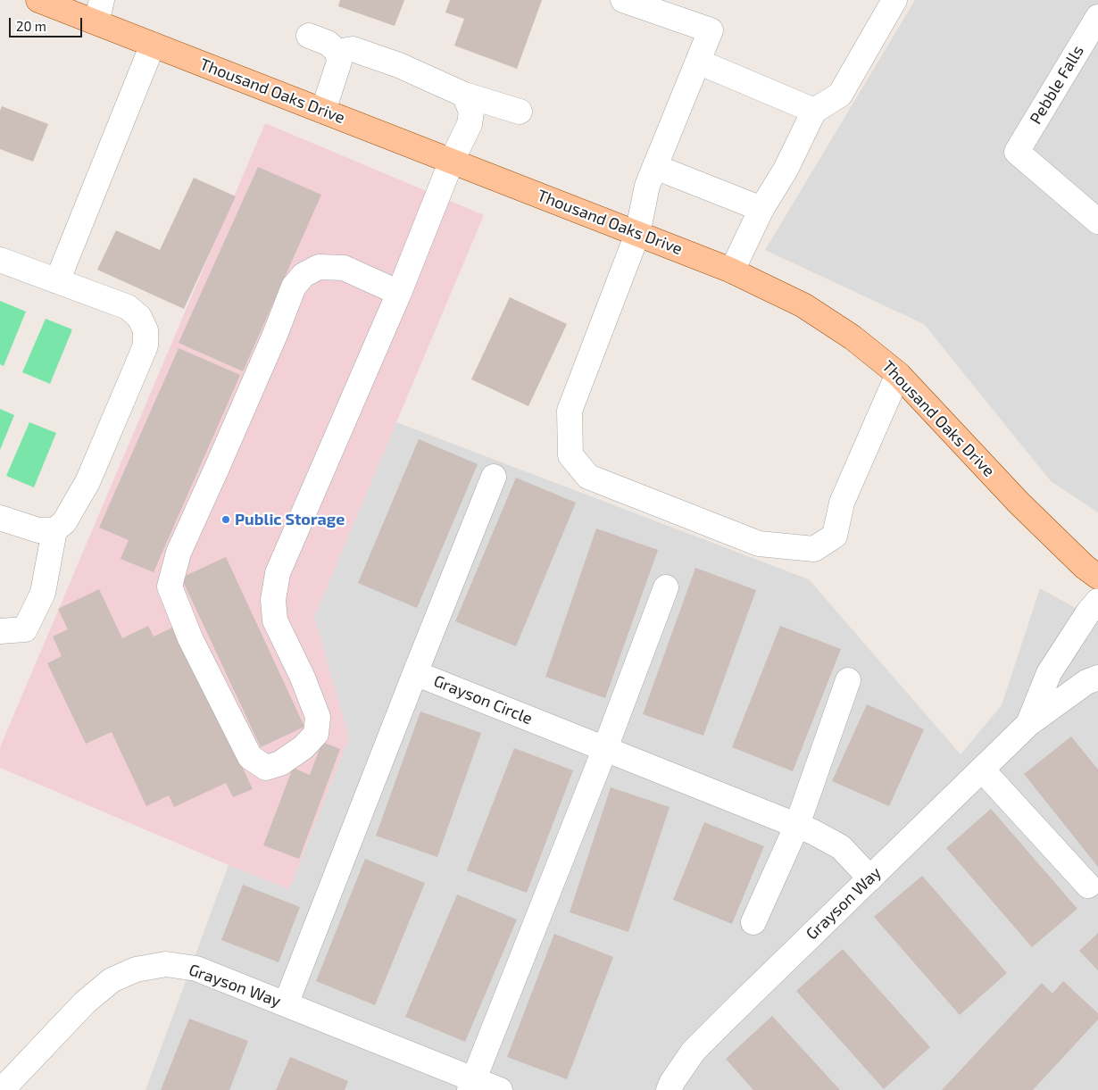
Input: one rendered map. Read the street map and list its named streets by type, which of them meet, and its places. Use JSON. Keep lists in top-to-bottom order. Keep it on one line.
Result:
{"streets":{"main road":["Thousand Oaks Drive"],"street":["Pebble Falls","Grayson Circle","Grayson Way"]},"crossings":[["Grayson Circle","Grayson Way"]],"places":["Public Storage"],"scale_bar":"20 m"}
